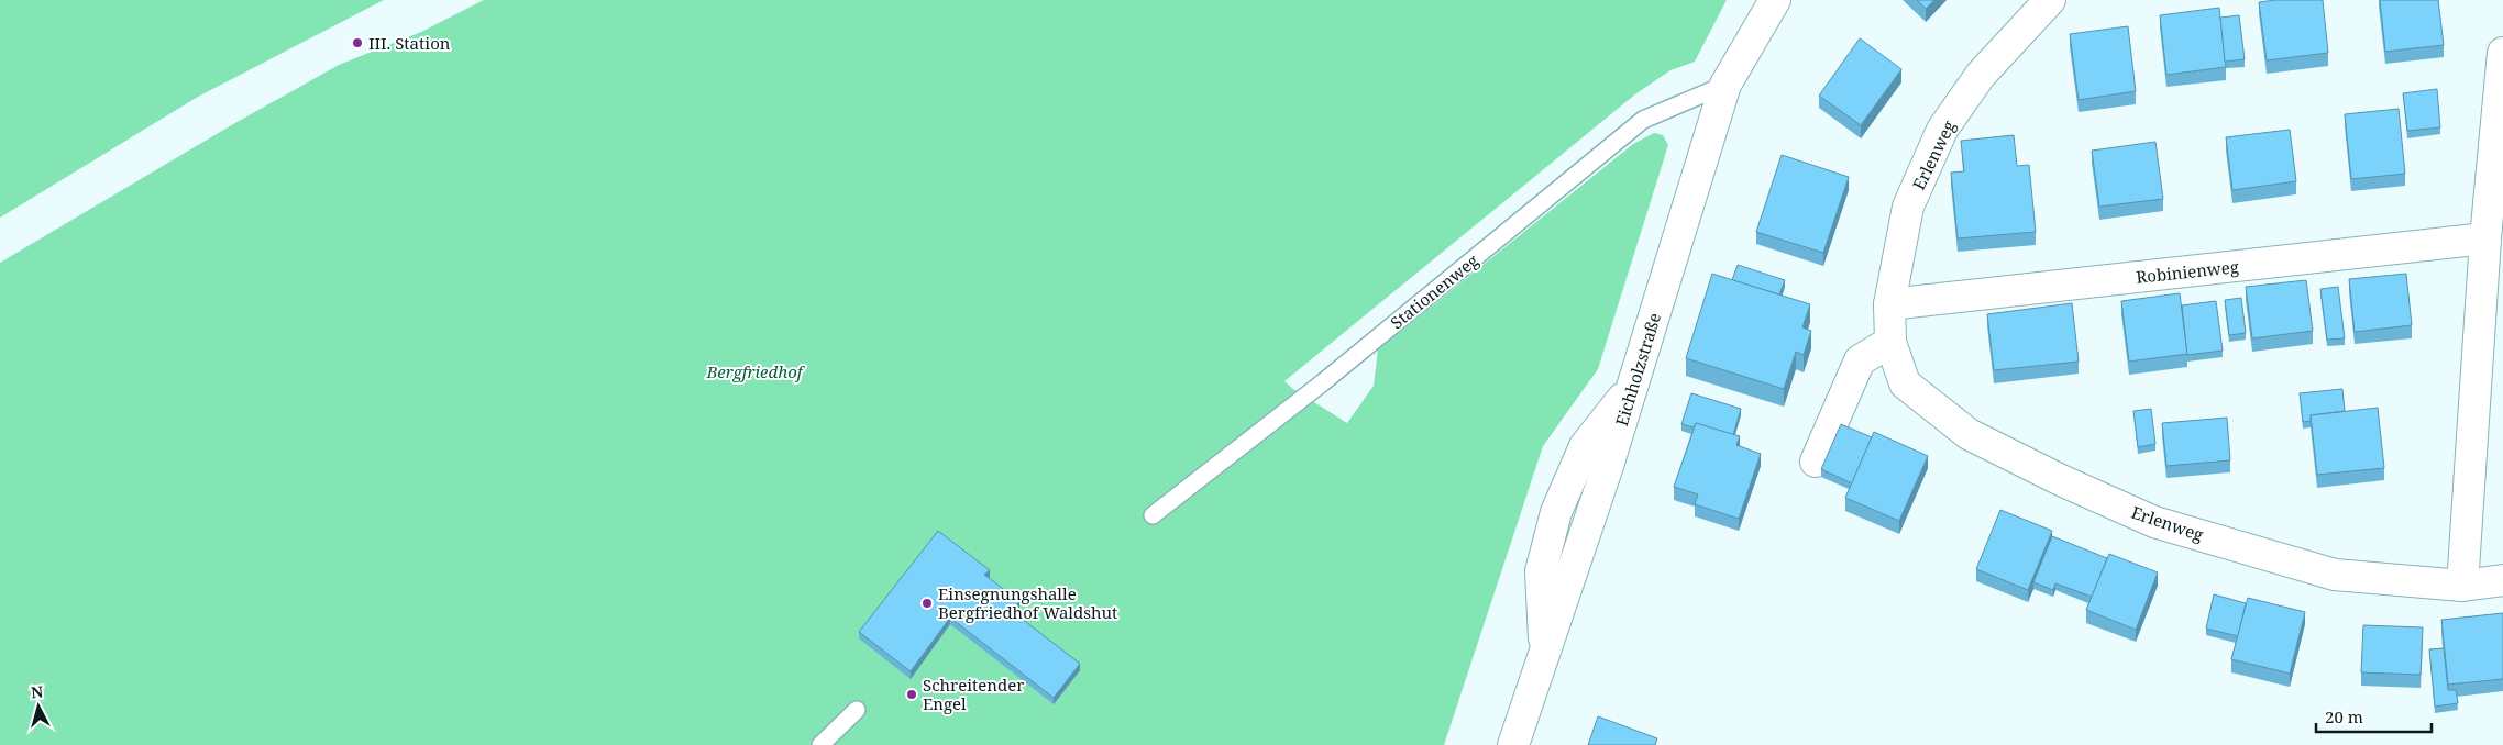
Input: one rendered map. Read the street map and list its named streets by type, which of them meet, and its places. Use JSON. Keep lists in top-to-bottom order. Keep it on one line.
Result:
{"streets":{"street":["Erlenweg","Robinienweg","Eichholzstraße"],"lane":["Stationenweg"]},"crossings":[["Erlenweg","Robinienweg"],["Stationenweg","Eichholzstraße"]],"parks":["Bergfriedhof"],"places":["III. Station","Einsegnungshalle Bergfriedhof Waldshut","Schreitender Engel"],"scale_bar":"20 m","north":"top"}
